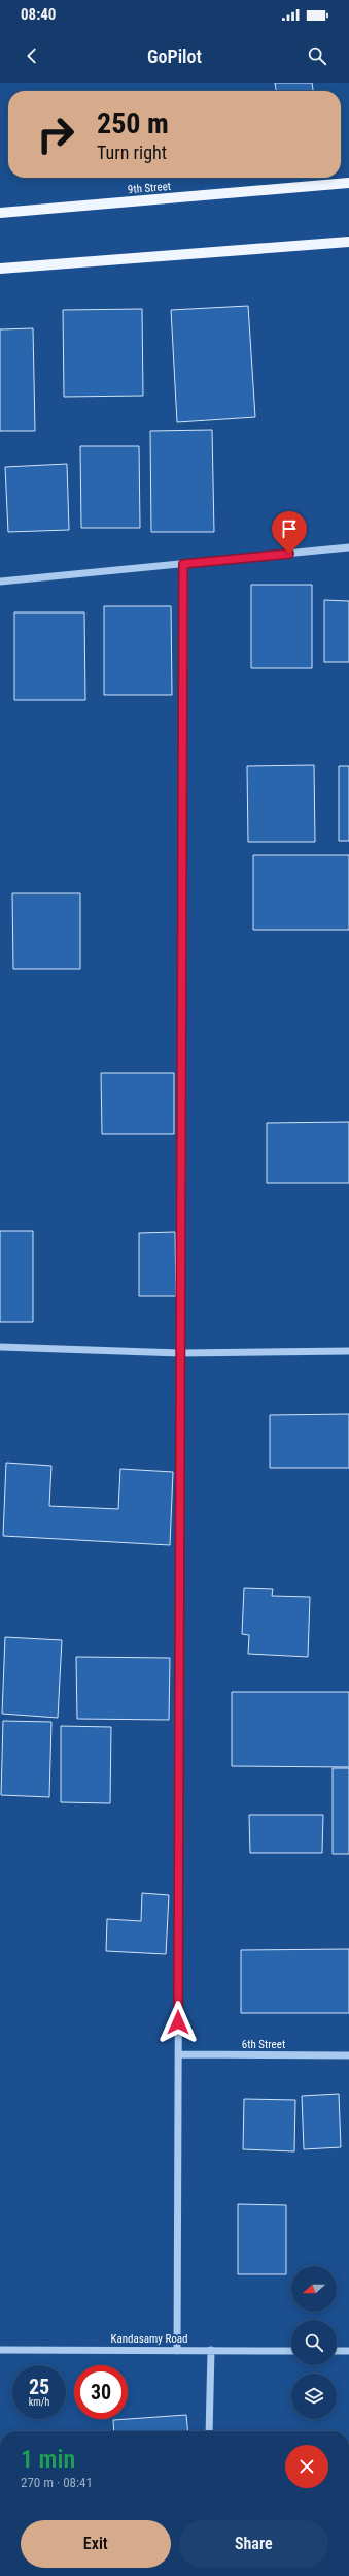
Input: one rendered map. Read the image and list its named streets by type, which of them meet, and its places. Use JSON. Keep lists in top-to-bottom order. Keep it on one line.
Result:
{"streets":{"main road":["9th Street"],"street":["6th Street","Kandasamy Road"]},"north":"left","page":{"status":"08:40","header":"GoPilot","turn":["250 m","Turn right"],"speed":"25 km/h","limit":"30","heading":["1 min","270 m · 08:41"],"buttons":["Exit","Share"]}}
